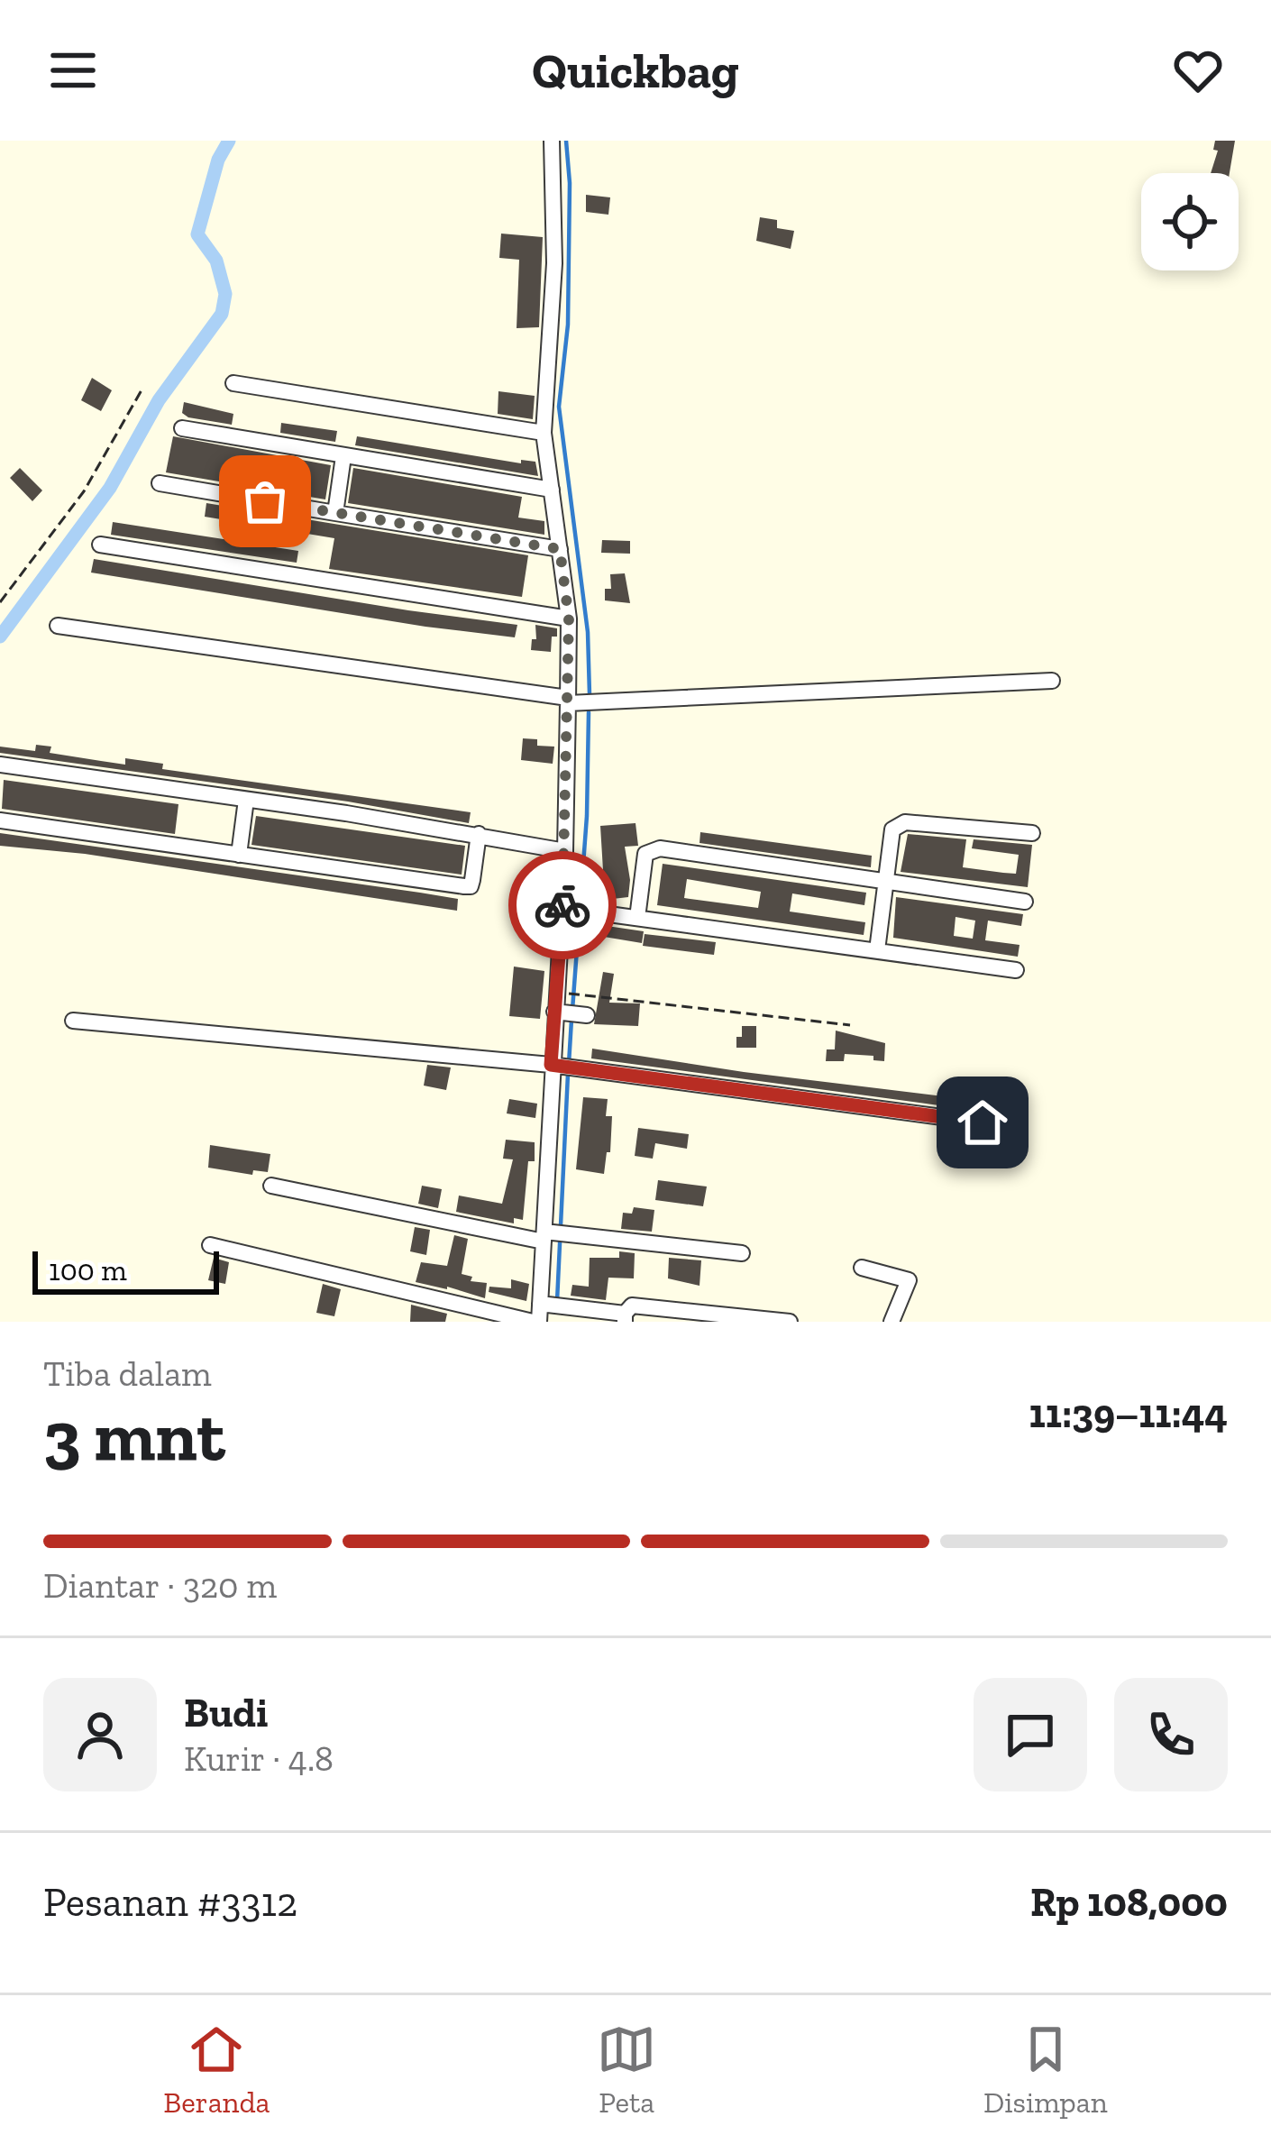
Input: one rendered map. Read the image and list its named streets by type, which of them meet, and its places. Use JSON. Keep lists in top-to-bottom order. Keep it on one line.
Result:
{"scale_bar":"100 m","page":{"header":"Quickbag","scale":"100 m","heading":["3 mnt","Tiba dalam","11:39–11:44"],"panel":["Budi","Kurir · 4.8","Pesanan #3312","Rp 108,000"],"bar":"Diantar · 320 m","tabs":["Beranda","Peta","Disimpan"]}}
